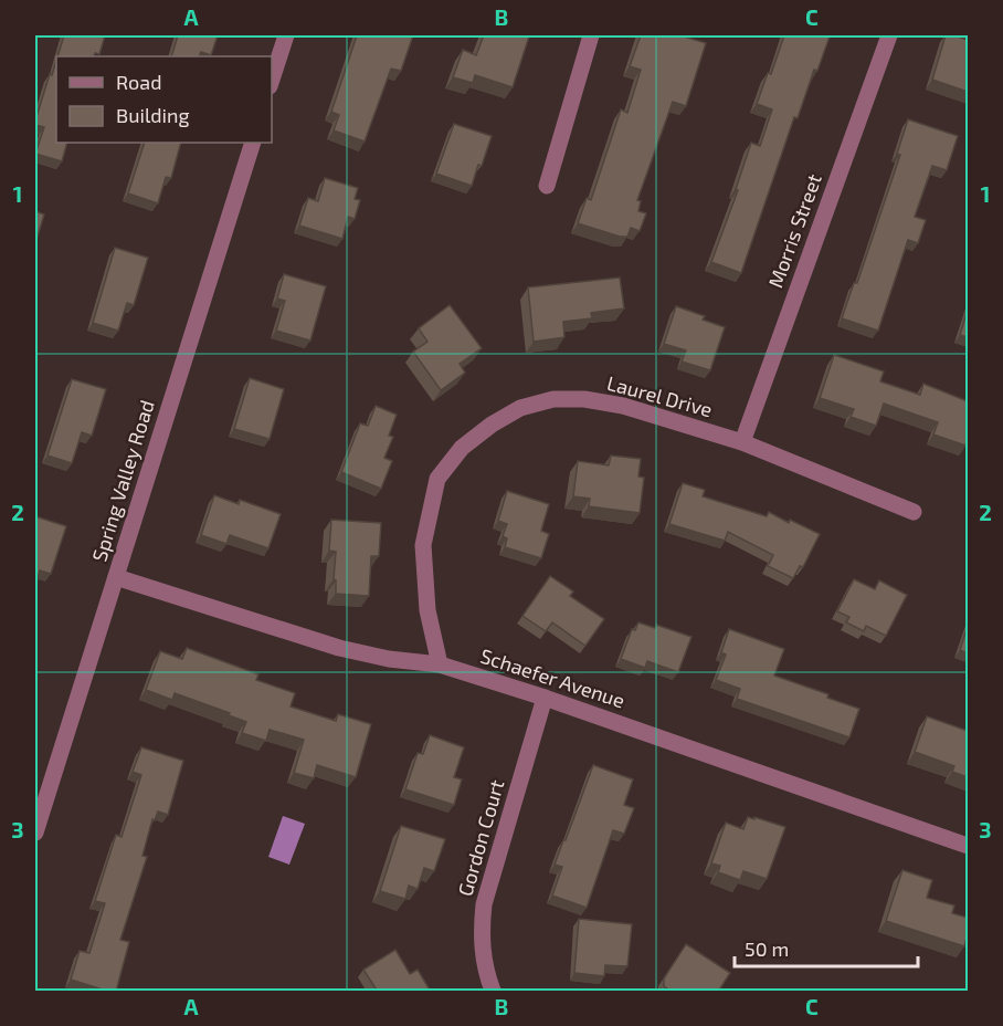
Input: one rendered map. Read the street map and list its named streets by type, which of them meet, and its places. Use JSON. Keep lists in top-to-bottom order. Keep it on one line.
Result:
{"streets":{"street":["Morris Street","Laurel Drive","Spring Valley Road","Schaefer Avenue","Gordon Court"]},"crossings":[["Morris Street","Laurel Drive"],["Laurel Drive","Schaefer Avenue"],["Spring Valley Road","Schaefer Avenue"],["Schaefer Avenue","Gordon Court"]],"legend":["Road","Building"],"scale_bar":"50 m","grid":{"columns":["A","B","C"],"rows":["1","2","3"]}}
